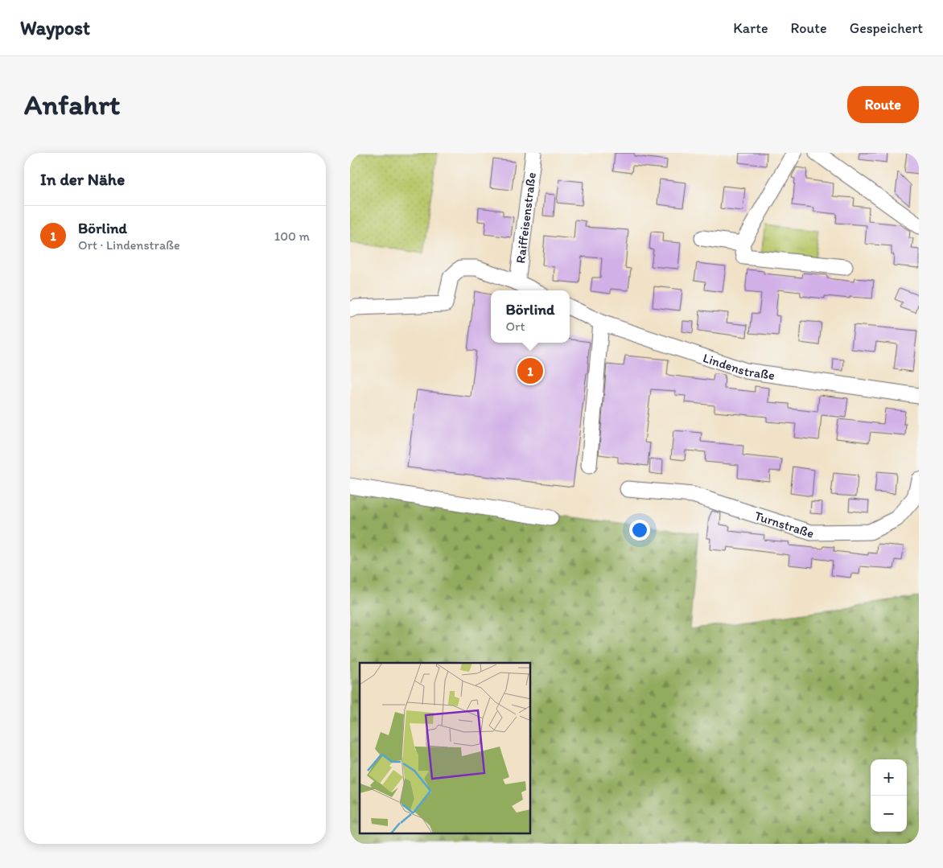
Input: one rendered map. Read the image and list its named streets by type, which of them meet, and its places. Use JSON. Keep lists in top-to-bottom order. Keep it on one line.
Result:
{"streets":{"street":["Raiffeisenstraße","Lindenstraße","Turnstraße"]},"page":{"header":"Waypost","nav":["Karte","Route","Gespeichert"],"buttons":"Route","title":"Anfahrt","heading":"In der Nähe","list":[{"mark":"1","name":"Börlind","note":"Ort · Lindenstraße","value":"100 m"}],"popup":["Börlind","Ort"],"pins":"1","map_buttons":["+","−"]}}
